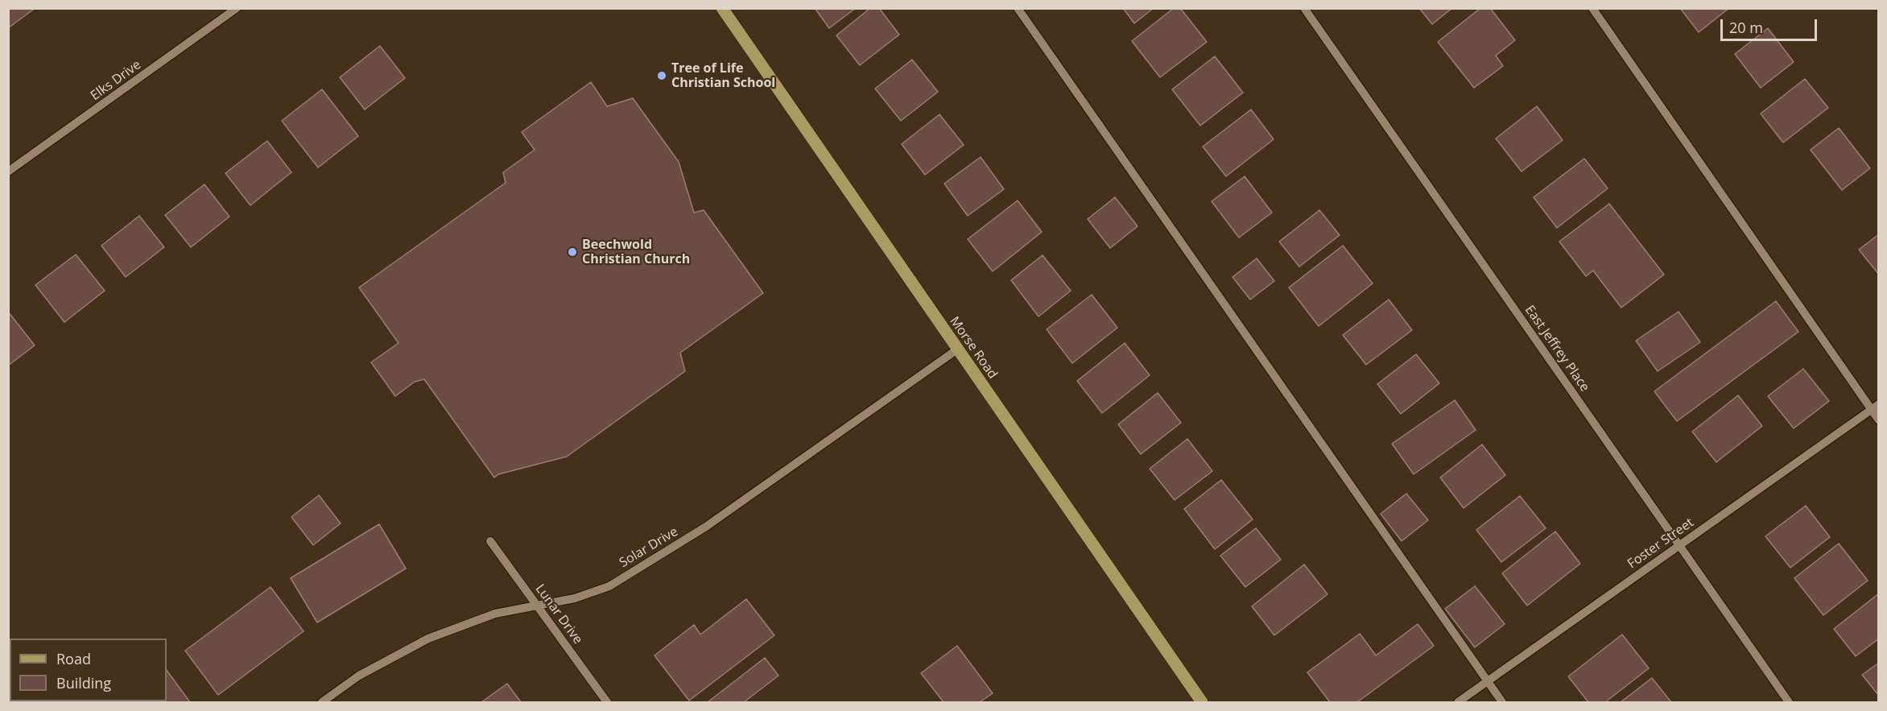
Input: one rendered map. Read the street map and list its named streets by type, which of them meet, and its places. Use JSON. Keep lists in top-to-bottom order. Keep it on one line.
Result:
{"streets":{"main road":["Morse Road"],"street":["Elks Drive","East Jeffrey Place","Foster Street","Solar Drive","Lunar Drive"]},"crossings":[["Morse Road","Solar Drive"],["East Jeffrey Place","Foster Street"],["Solar Drive","Lunar Drive"]],"places":["Tree of Life Christian School","Beechwold Christian Church"],"legend":["Road","Building"],"scale_bar":"20 m"}
